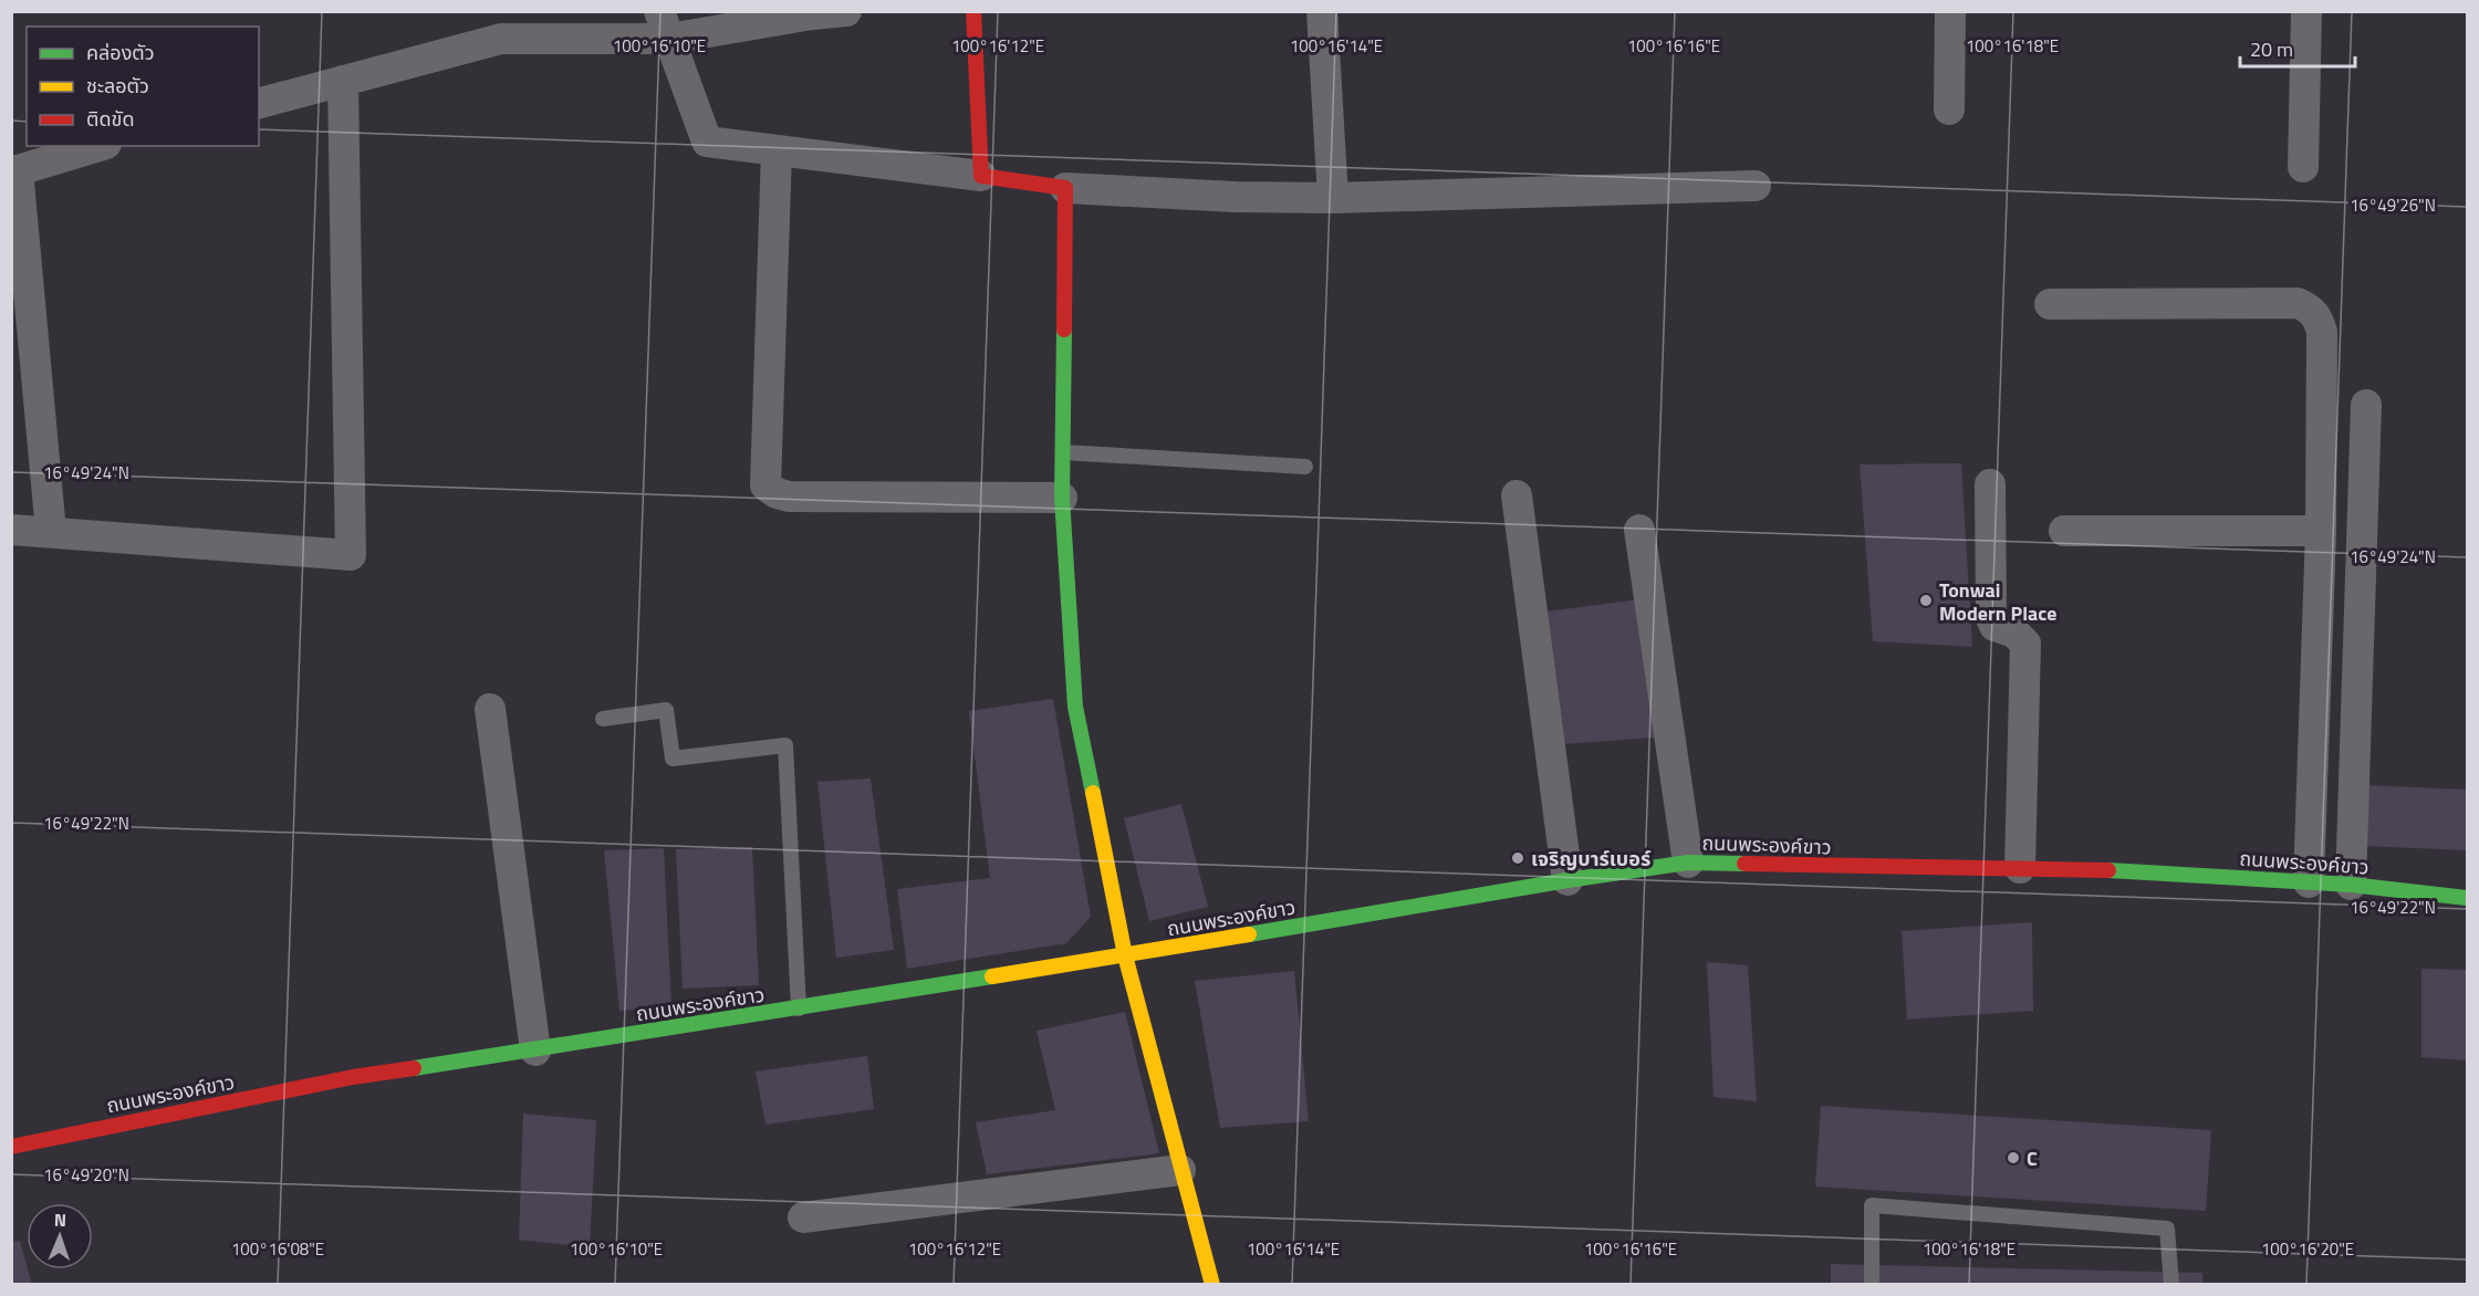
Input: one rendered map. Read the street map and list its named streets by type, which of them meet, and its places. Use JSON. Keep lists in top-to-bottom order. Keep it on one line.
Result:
{"streets":{"street":["ถนนพระองค์ขาว"]},"places":["Tonwai Modern Place","เจริญบาร์เบอร์","C"],"legend":["คล่องตัว","ชะลอตัว","ติดขัด"],"scale_bar":"20 m","north":"top","coordinates":["100°16'10\"E","100°16'12\"E","100°16'14\"E","100°16'16\"E","100°16'18\"E","16°49'26\"N","16°49'24\"N","16°49'22\"N","16°49'20\"N","100°16'08\"E","100°16'20\"E"]}
